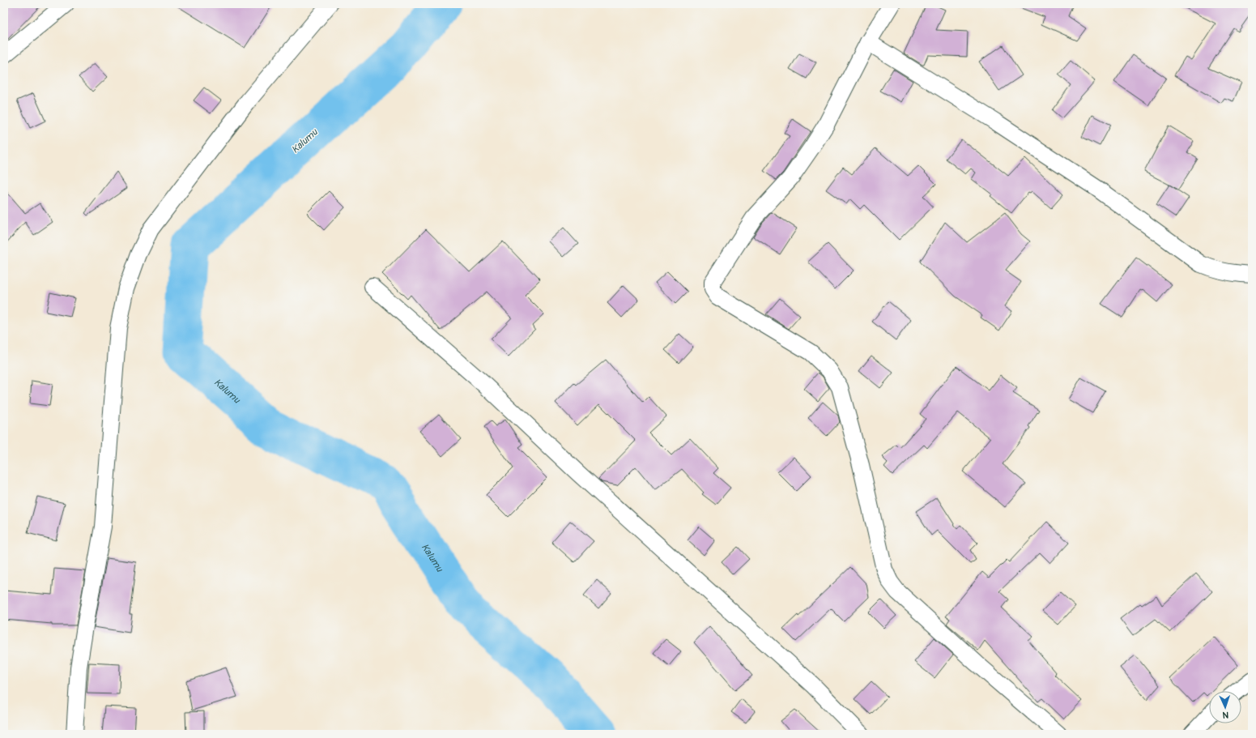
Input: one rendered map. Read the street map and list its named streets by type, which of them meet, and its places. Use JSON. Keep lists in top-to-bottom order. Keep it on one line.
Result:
{"water":["Kalumu"],"north":"bottom"}
